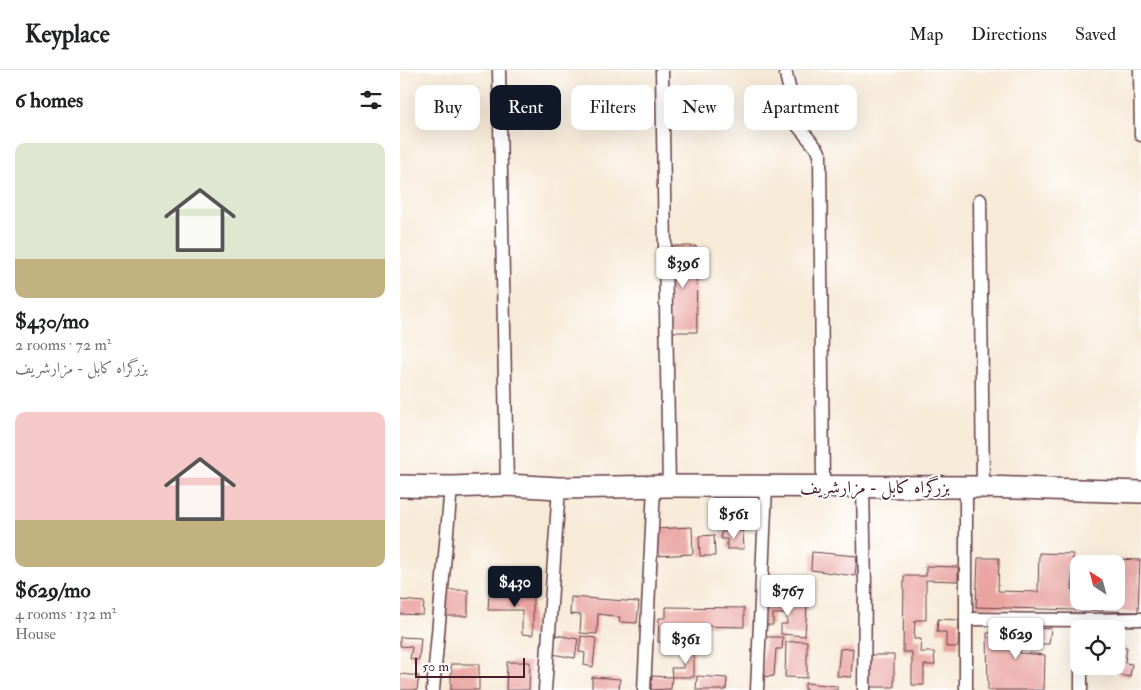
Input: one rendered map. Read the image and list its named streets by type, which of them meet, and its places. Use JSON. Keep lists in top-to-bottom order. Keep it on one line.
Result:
{"streets":{"highway":["بزرگراه کابل - مزارشریف"]},"scale_bar":"50 m","north":"top left","page":{"header":"Keyplace","nav":["Map","Directions","Saved"],"heading":"6 homes","chip":["Buy","Rent","Filters","New","Apartment"],"list":[{"name":"$430/mo","note":"2 rooms · 72 m² · بزرگراه کابل - مزارشریف"},{"name":"$629/mo","note":"4 rooms · 132 m² · House"}],"price":["$396","$561","$430","$767","$629","$361"],"scale":"50 m"}}
